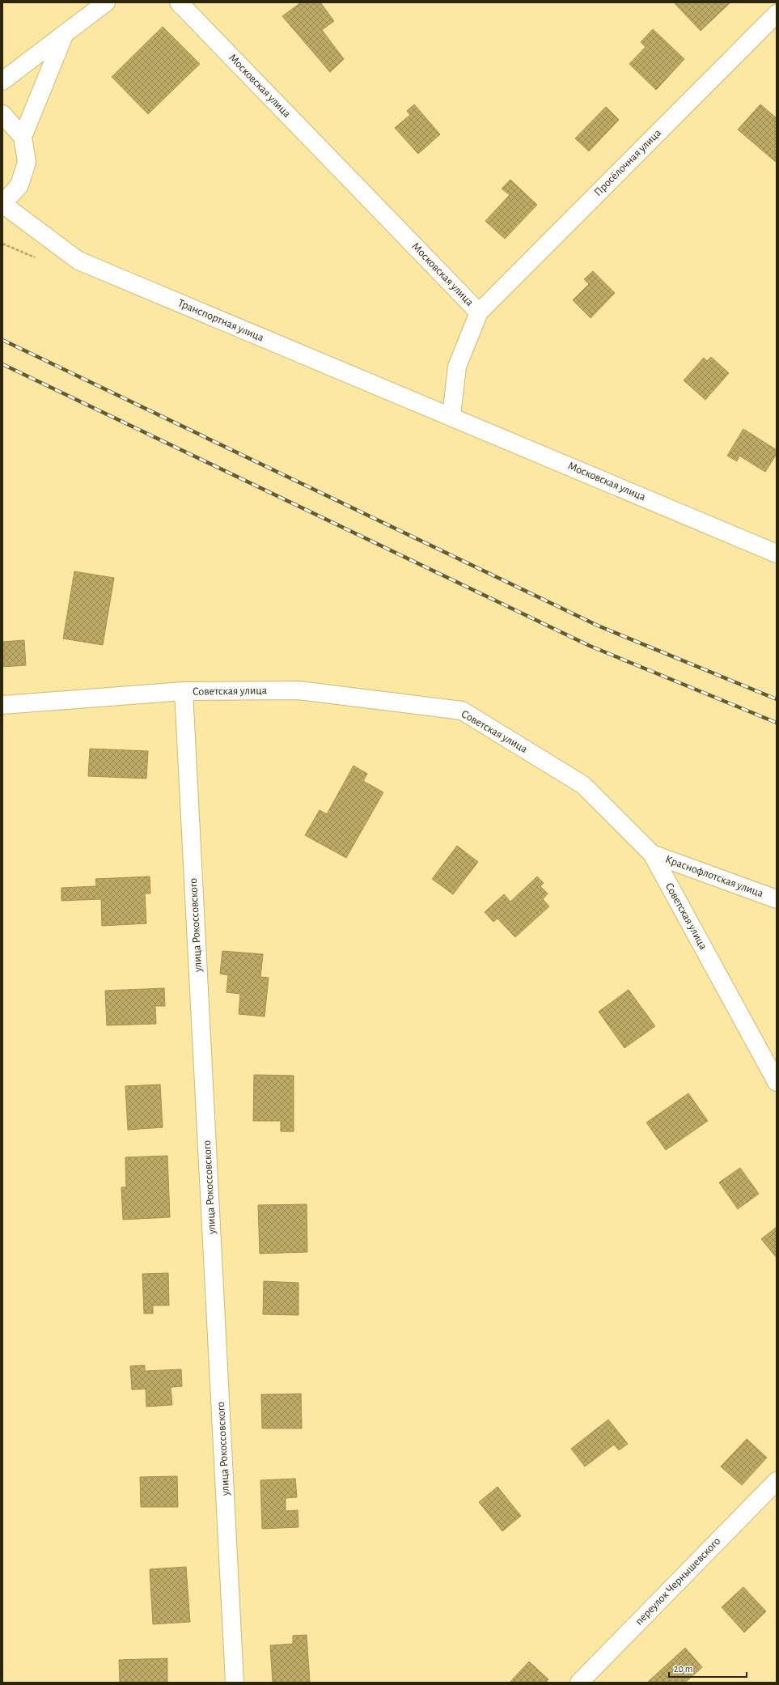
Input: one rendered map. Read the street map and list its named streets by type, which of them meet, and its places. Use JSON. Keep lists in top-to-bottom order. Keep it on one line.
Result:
{"streets":{"street":["Московская улица","Просёлочная улица","Транспортная улица","Советская улица","Краснофлотская улица","улица Рокоссовского","переулок Чернышевского"]},"crossings":[["Московская улица","Просёлочная улица"],["Московская улица","Транспортная улица"],["Советская улица","Краснофлотская улица"],["Советская улица","улица Рокоссовского"]],"scale_bar":"20 m"}
